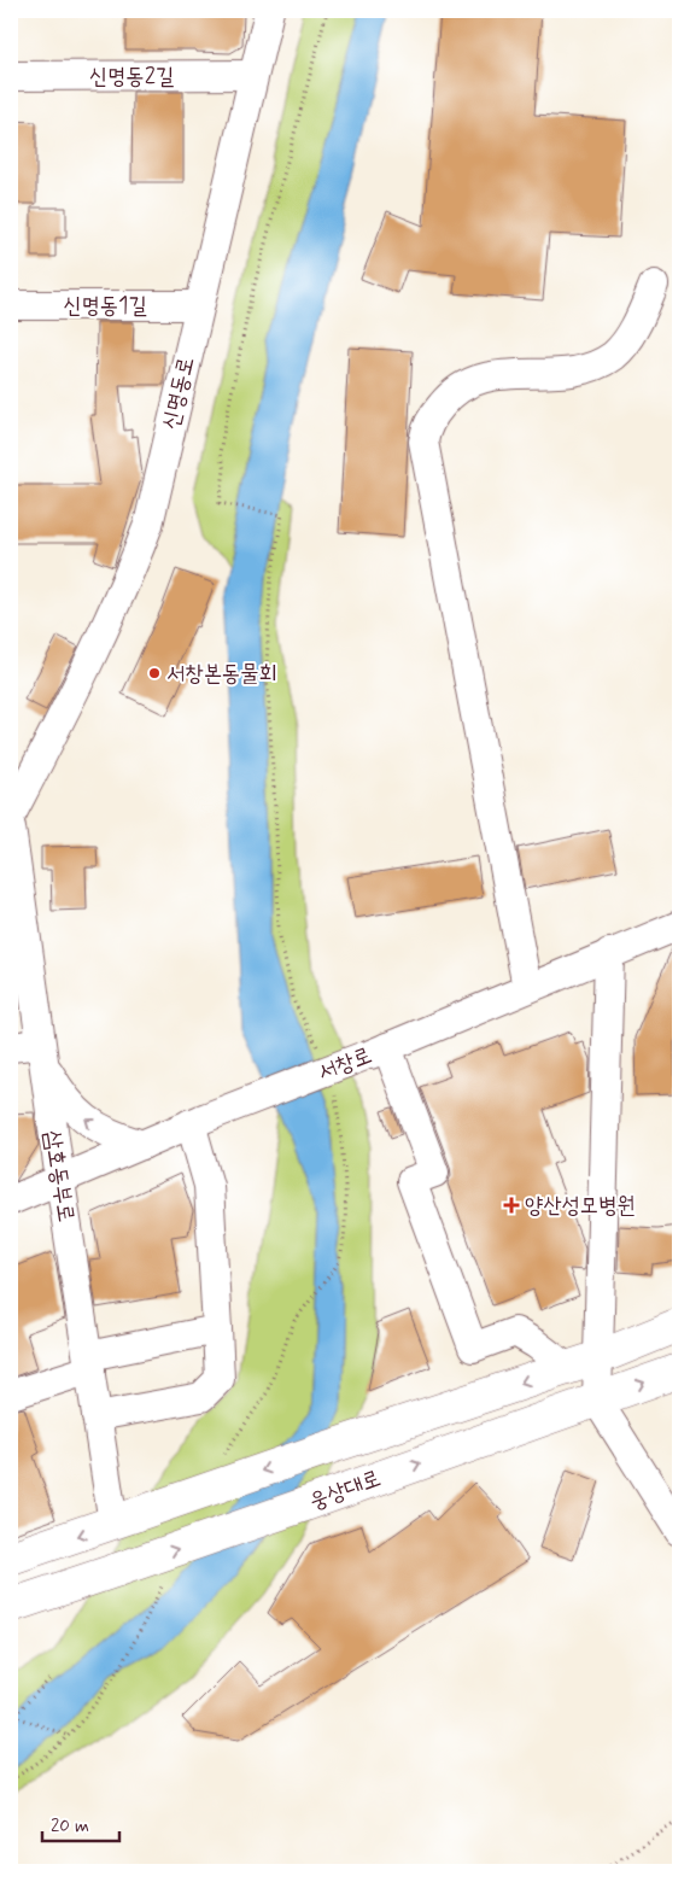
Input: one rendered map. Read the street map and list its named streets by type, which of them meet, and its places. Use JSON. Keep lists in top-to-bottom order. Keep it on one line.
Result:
{"streets":{"main road":["웅상대로"],"street":["신명동2길","신명동1길","신명동로","서창로","삼호동부로"]},"crossings":[["신명동2길","신명동로"],["신명동1길","신명동로"],["서창로","삼호동부로"],["삼호동부로","웅상대로"]],"places":{"other":["서창본동물회"],"health":["양산성모병원"]},"scale_bar":"20 m"}
